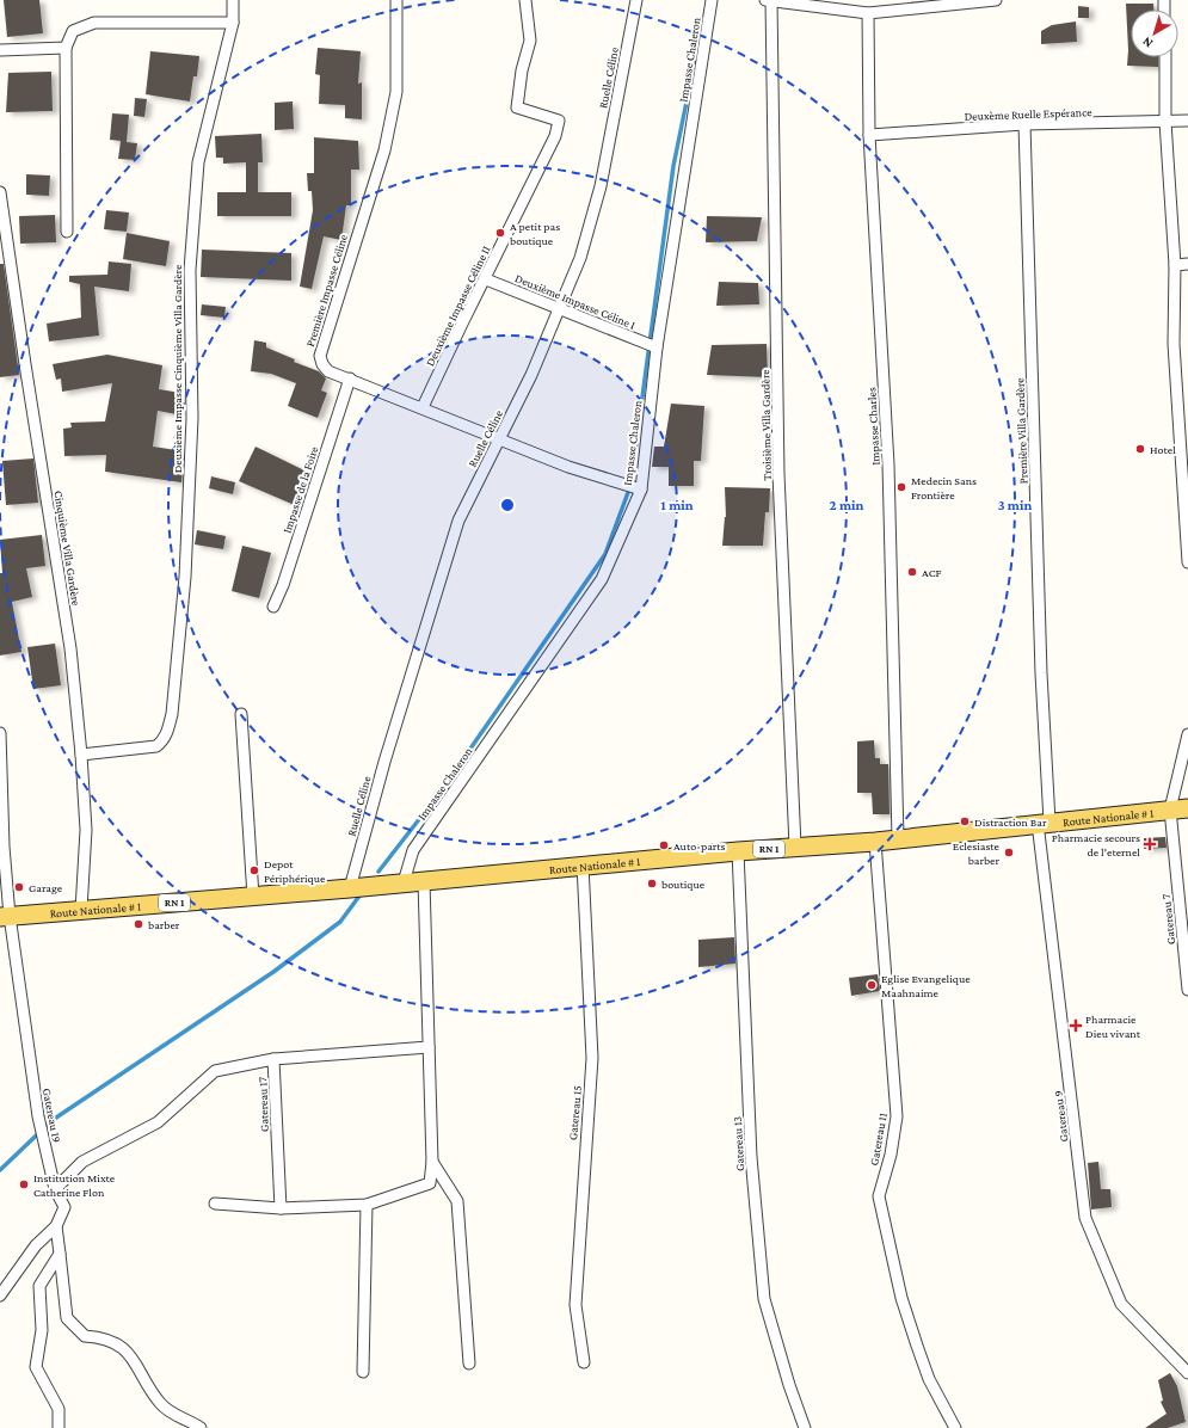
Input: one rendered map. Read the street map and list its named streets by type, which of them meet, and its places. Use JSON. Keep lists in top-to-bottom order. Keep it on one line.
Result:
{"streets":{"main road":["Route Nationale # 1","RN 1"],"street":["Impasse Chaleron","Ruelle Céline","Deuxème Ruelle Espérance","Première Impasse Céline","Deuxième Impasse Céline I","Deuxième Impasse Céline II","Deuxième Impasse Cinquième Villa Gardère","Troisième Villa Gardère","Impasse Charles","Première Villa Gardère","Impasse de la Foire","Cinquième Villa Gardère","Gatereau 7","Gatereau 17","Gatereau 15","Gatereau 19","Gatereau 9","Gatereau 11","Gatereau 13"]},"crossings":[["Impasse Chaleron","Première Impasse Céline"],["Impasse Chaleron","Deuxième Impasse Céline I"],["Impasse Chaleron","Route Nationale # 1"],["Ruelle Céline","Première Impasse Céline"],["Ruelle Céline","Deuxième Impasse Céline I"],["Ruelle Céline","Route Nationale # 1"],["Deuxème Ruelle Espérance","Impasse Charles"],["Deuxème Ruelle Espérance","Première Villa Gardère"],["Première Impasse Céline","Deuxième Impasse Céline II"],["Première Impasse Céline","Impasse de la Foire"],["Deuxième Impasse Céline I","Deuxième Impasse Céline II"],["Deuxième Impasse Cinquième Villa Gardère","Cinquième Villa Gardère"],["Troisième Villa Gardère","Route Nationale # 1"],["Impasse Charles","Route Nationale # 1"],["Première Villa Gardère","Route Nationale # 1"],["Première Villa Gardère","Gatereau 9"],["Cinquième Villa Gardère","Route Nationale # 1"],["Route Nationale # 1","Gatereau 7"],["Route Nationale # 1","Gatereau 15"],["Route Nationale # 1","Gatereau 19"],["Route Nationale # 1","Gatereau 9"],["Route Nationale # 1","Gatereau 11"],["Route Nationale # 1","Gatereau 13"],["Gatereau 17","Gatereau 19"]],"places":{"other":["A petit pas boutique","Hotel","Medecin Sans Frontière","ACF","Distraction Bar","Auto-parts","Eclesiaste barber","Depot Périphérique","boutique","Garage","barber","Eglise Evangelique Maahnaime","Institution Mixte Catherine Flon"],"health":["Pharmacie secours de l'eternel","Pharmacie Dieu vivant"]},"north":"bottom left","rings":["1 min","2 min","3 min"]}
